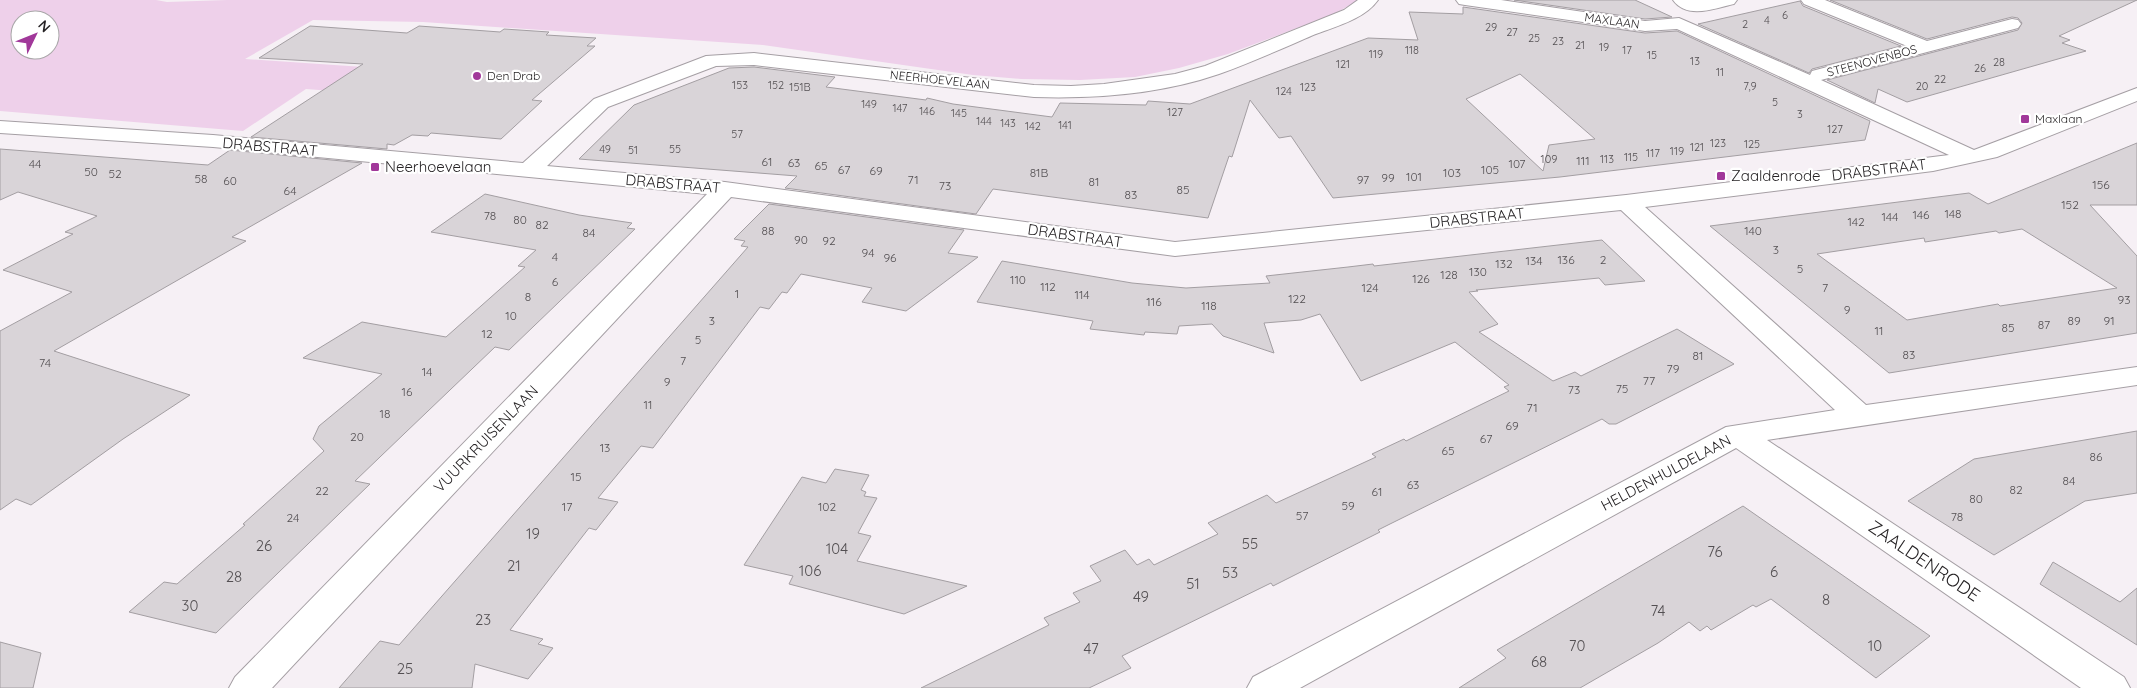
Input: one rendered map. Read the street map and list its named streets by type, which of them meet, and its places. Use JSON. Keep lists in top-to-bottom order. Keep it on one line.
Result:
{"streets":{"street":["MAXLAAN","STEENOVENBOS","NEERHOEVELAAN","DRABSTRAAT","VUURKRUISENLAAN","HELDENHULDELAAN","ZAALDENRODE"]},"crossings":[["MAXLAAN","DRABSTRAAT"],["NEERHOEVELAAN","DRABSTRAAT"],["DRABSTRAAT","VUURKRUISENLAAN"],["HELDENHULDELAAN","ZAALDENRODE"]],"places":{"other":["Den Drab"],"transit":["Maxlaan","Neerhoevelaan","Zaaldenrode"]},"house_numbers":["6","4","2","29","27","25","23","21","19","118","17","119","15","13","28","121","26","11","22","153","152","7,9","20","151B","123","124","5","149","147","146","127","145","3","144","143","141","142","127","57","123","125","121","49","55","51","119","117","115","109","113","111","61","63","44","107","65","67","105","69","50","81B","103","52","101","99","58","71","97","60","81","156","73","85","64","83","152","148","146","78","144","80","142","82","88","140","84","90","92","3","94","4","96","136","2","134","132","5","130","128","126","110","6","112","124","7","1","114","8","122","93","116","118","9","10","3","89","91","87","85","11","12","5","83","81","7","74","79","14","77","9","75","73","16","11","71","18","69","20","67","13","65","86","15","84","63","82","22","61","80","59","17","102","57","78","24","19","55","26","104","76","21","106","6","53","28","51","49","8","30","74","23","70","10","47","68","25"],"north":"top right"}
